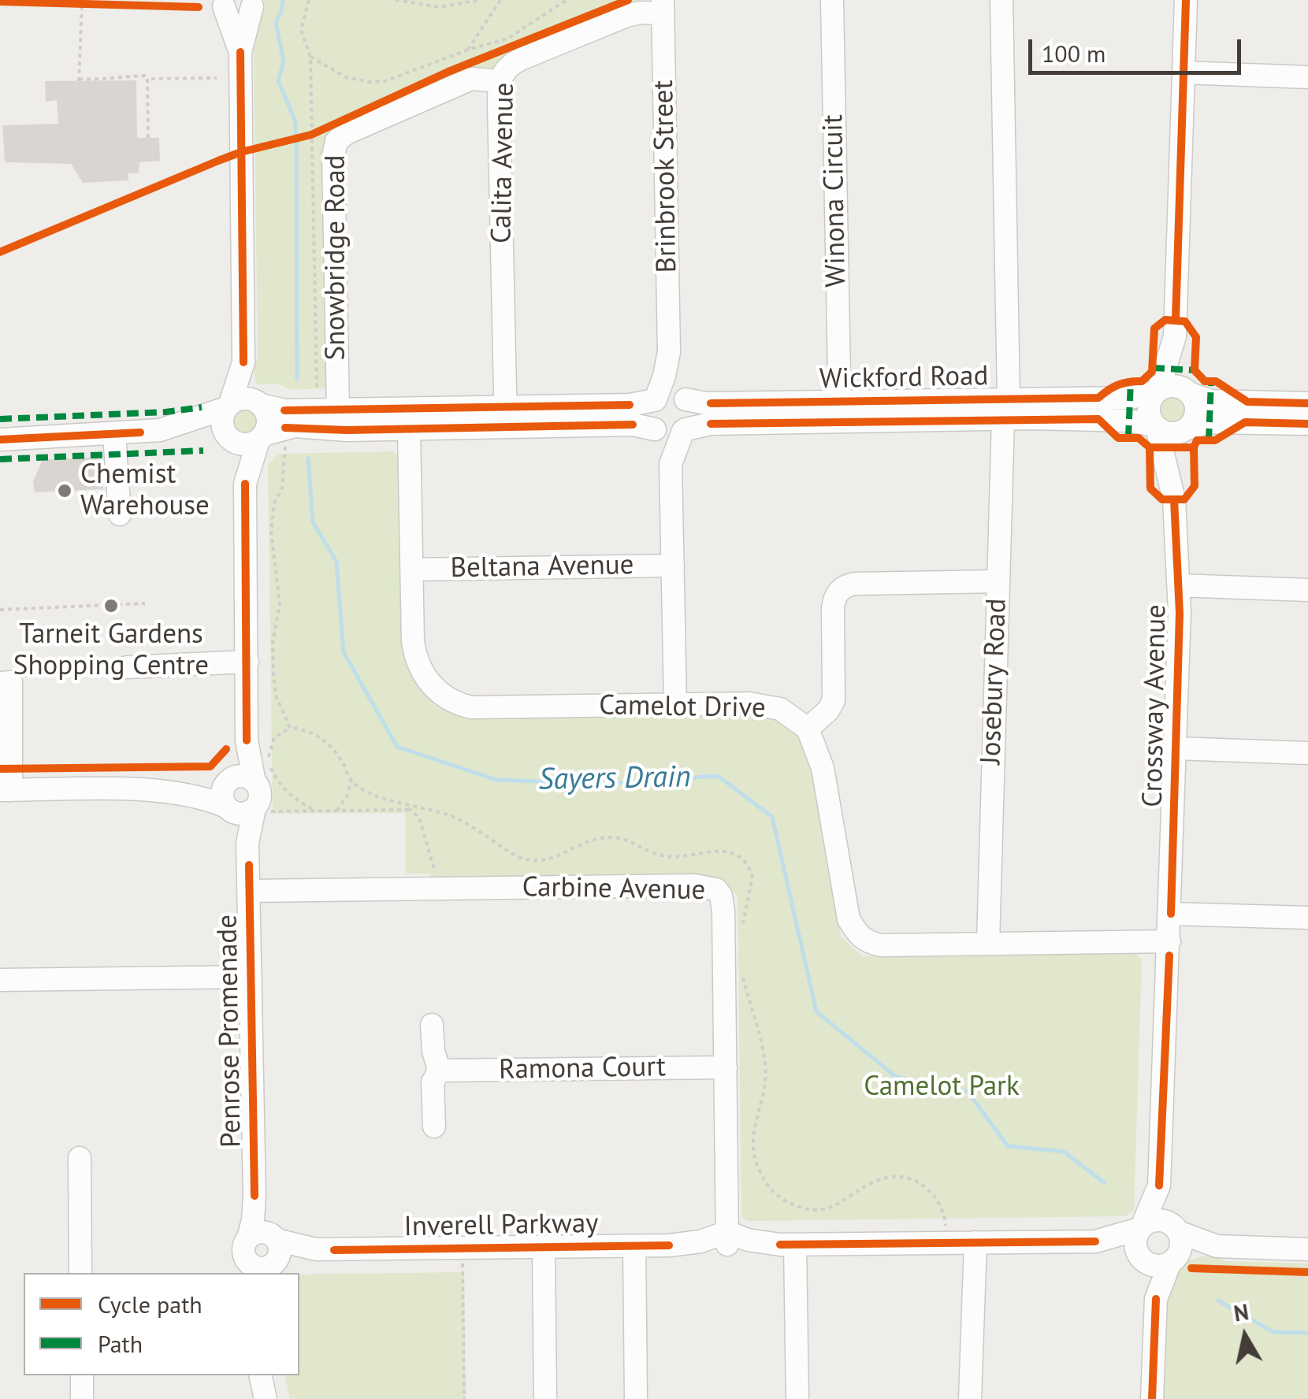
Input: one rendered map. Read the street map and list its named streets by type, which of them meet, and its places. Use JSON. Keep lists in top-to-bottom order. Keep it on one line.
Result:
{"streets":{"street":["Calita Avenue","Brinbrook Street","Winona Circuit","Snowbridge Road","Wickford Road","Beltana Avenue","Josebury Road","Crossway Avenue","Camelot Drive","Carbine Avenue","Penrose Promenade","Ramona Court","Inverell Parkway"]},"crossings":[["Calita Avenue","Brinbrook Street"],["Calita Avenue","Snowbridge Road"],["Brinbrook Street","Wickford Road"],["Winona Circuit","Wickford Road"],["Wickford Road","Josebury Road"],["Wickford Road","Crossway Avenue"],["Beltana Avenue","Camelot Drive"],["Carbine Avenue","Penrose Promenade"],["Carbine Avenue","Ramona Court"],["Carbine Avenue","Inverell Parkway"],["Penrose Promenade","Inverell Parkway"]],"water":["Sayers Drain"],"parks":["Camelot Park"],"places":["Chemist Warehouse","Tarneit Gardens Shopping Centre"],"legend":["Cycle path","Path"],"scale_bar":"100 m","north":"top"}
